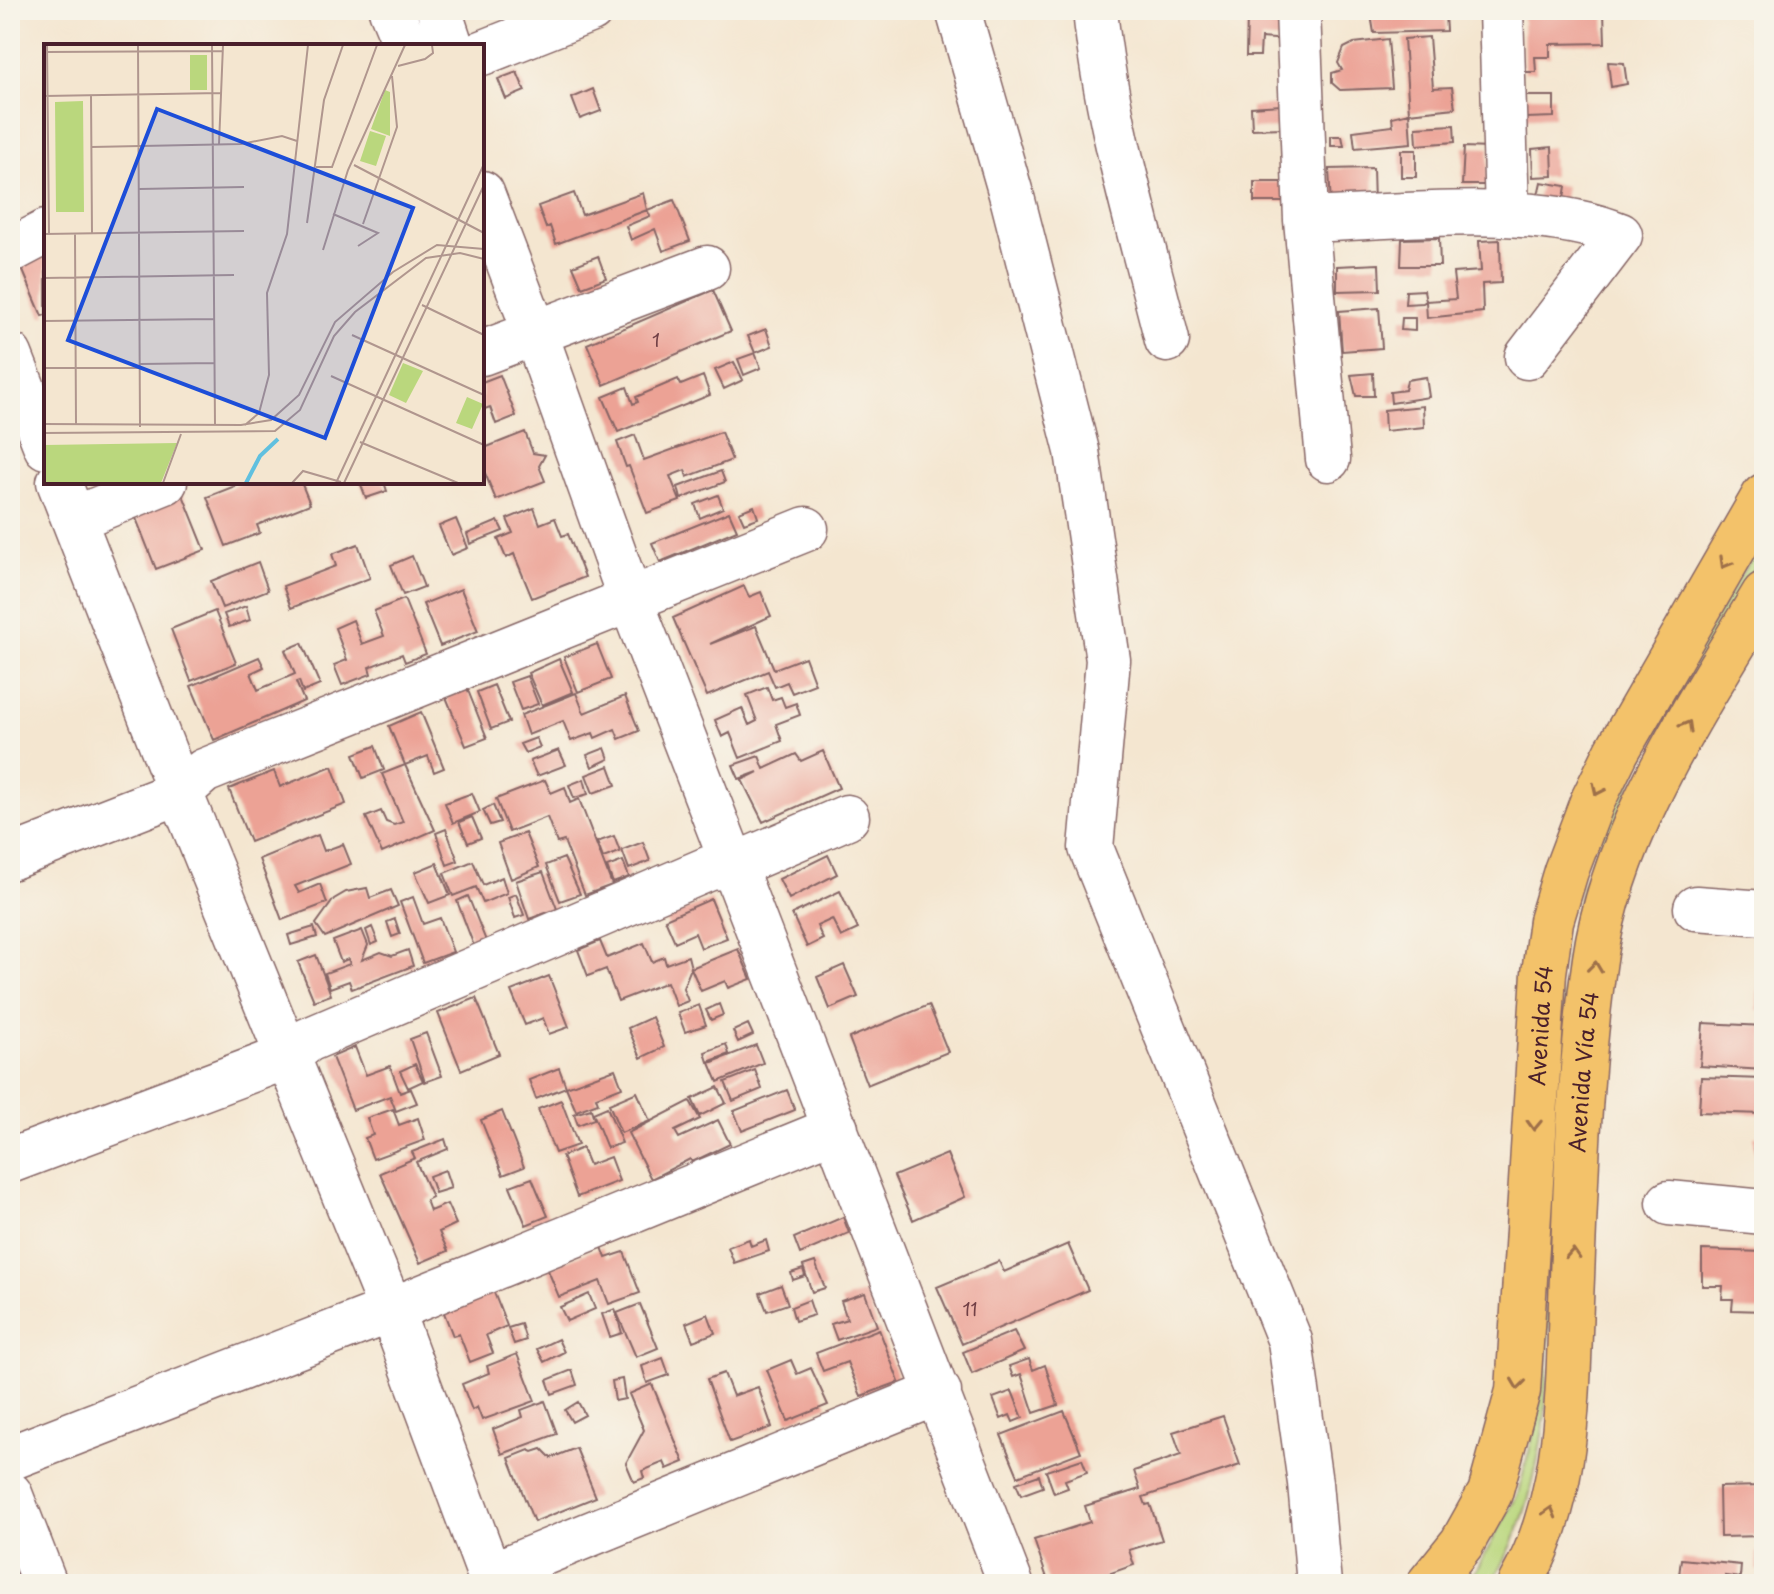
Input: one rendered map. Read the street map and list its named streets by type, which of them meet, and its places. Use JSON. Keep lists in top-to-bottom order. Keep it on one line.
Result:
{"streets":{"main road":["Avenida 54","Avenida Vía 54"]},"one_way":["Avenida 54","Avenida Vía 54"],"house_numbers":["1","11"]}
